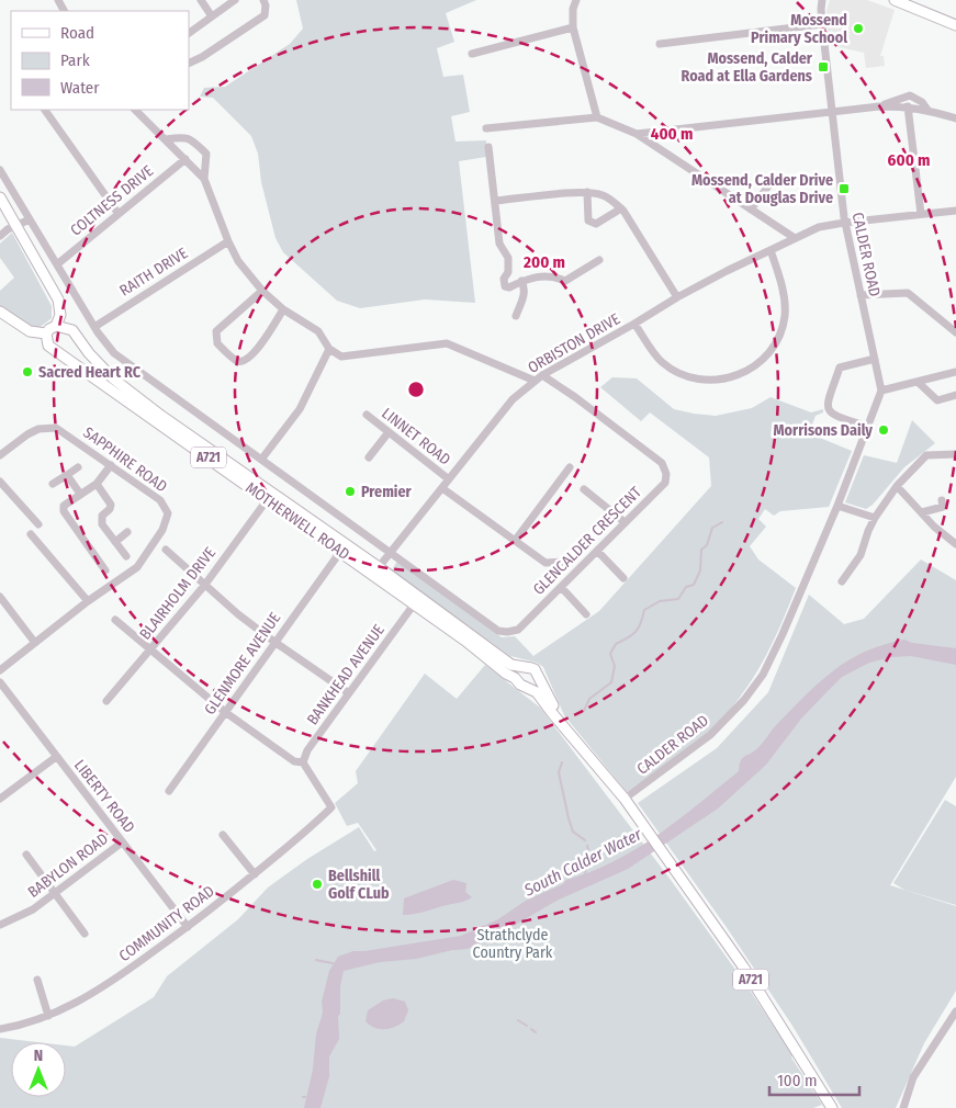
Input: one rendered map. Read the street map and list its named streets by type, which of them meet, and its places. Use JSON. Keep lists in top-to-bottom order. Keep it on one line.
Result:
{"streets":{"main road":["A721","MOTHERWELL ROAD"],"street":["COLTNESS DRIVE","CALDER ROAD","RAITH DRIVE","ORBISTON DRIVE","LINNET ROAD","SAPPHIRE ROAD","GLENCALDER CRESCENT","BLAIRHOLM DRIVE","GLENMORE AVENUE","BANKHEAD AVENUE","LIBERTY ROAD","BABYLON ROAD","COMMUNITY ROAD"]},"crossings":[["COLTNESS DRIVE","MOTHERWELL ROAD"],["CALDER ROAD","ORBISTON DRIVE"],["CALDER ROAD","A721"],["RAITH DRIVE","MOTHERWELL ROAD"],["ORBISTON DRIVE","LINNET ROAD"],["ORBISTON DRIVE","MOTHERWELL ROAD"],["ORBISTON DRIVE","GLENCALDER CRESCENT"],["A721","MOTHERWELL ROAD"],["MOTHERWELL ROAD","GLENCALDER CRESCENT"],["MOTHERWELL ROAD","BLAIRHOLM DRIVE"],["MOTHERWELL ROAD","GLENMORE AVENUE"],["MOTHERWELL ROAD","BANKHEAD AVENUE"],["BANKHEAD AVENUE","COMMUNITY ROAD"],["LIBERTY ROAD","BABYLON ROAD"],["LIBERTY ROAD","COMMUNITY ROAD"]],"water":["South Calder Water"],"parks":["Strathclyde Country Park"],"places":{"other":["Mossend Primary School","Sacred Heart RC","Morrisons Daily","Premier","Bellshill Golf CLub"],"transit":["Mossend, Calder Road at Ella Gardens","Mossend, Calder Drive at Douglas Drive"]},"legend":["Road","Park","Water"],"scale_bar":"100 m","north":"top","rings":["400 m","600 m","200 m"]}
